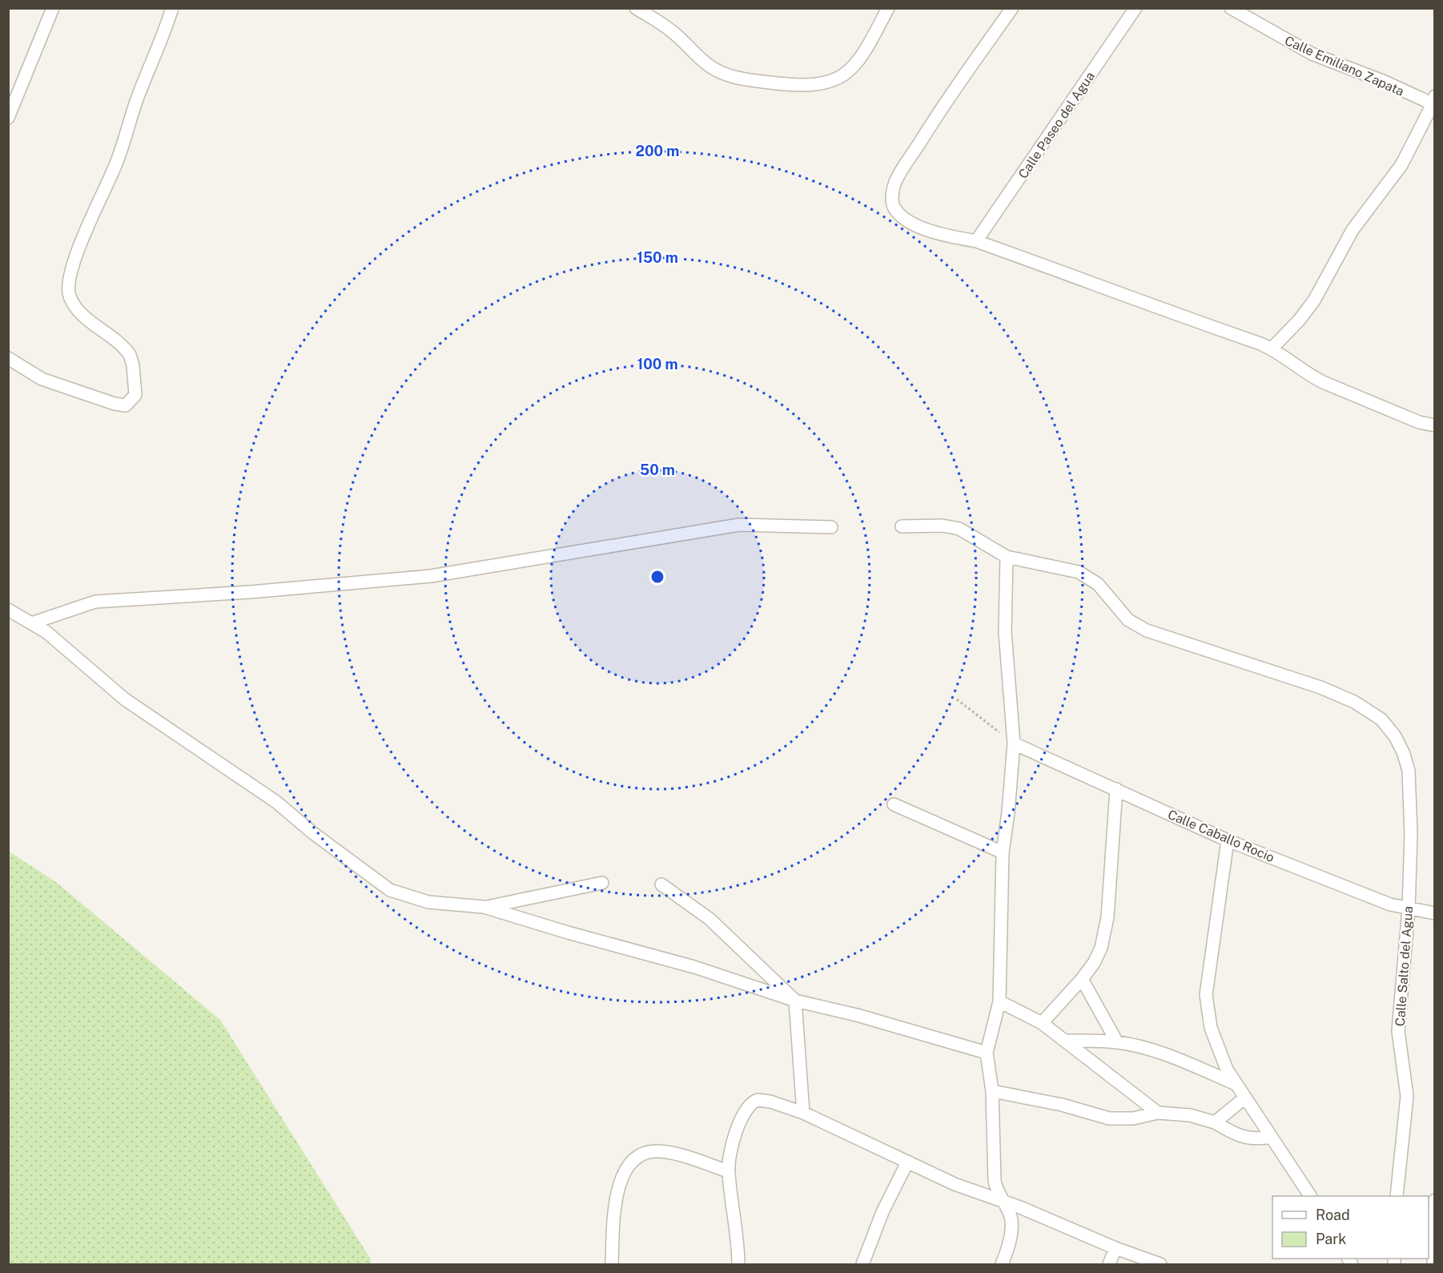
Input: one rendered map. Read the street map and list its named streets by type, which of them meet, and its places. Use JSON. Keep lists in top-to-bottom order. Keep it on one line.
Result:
{"streets":{"street":["Calle Emiliano Zapata","Calle Paseo del Agua","Calle Caballo Rocio","Calle Salto del Agua"]},"crossings":[["Calle Caballo Rocio","Calle Salto del Agua"]],"legend":["Road","Park"],"rings":["200 m","150 m","100 m","50 m"]}
